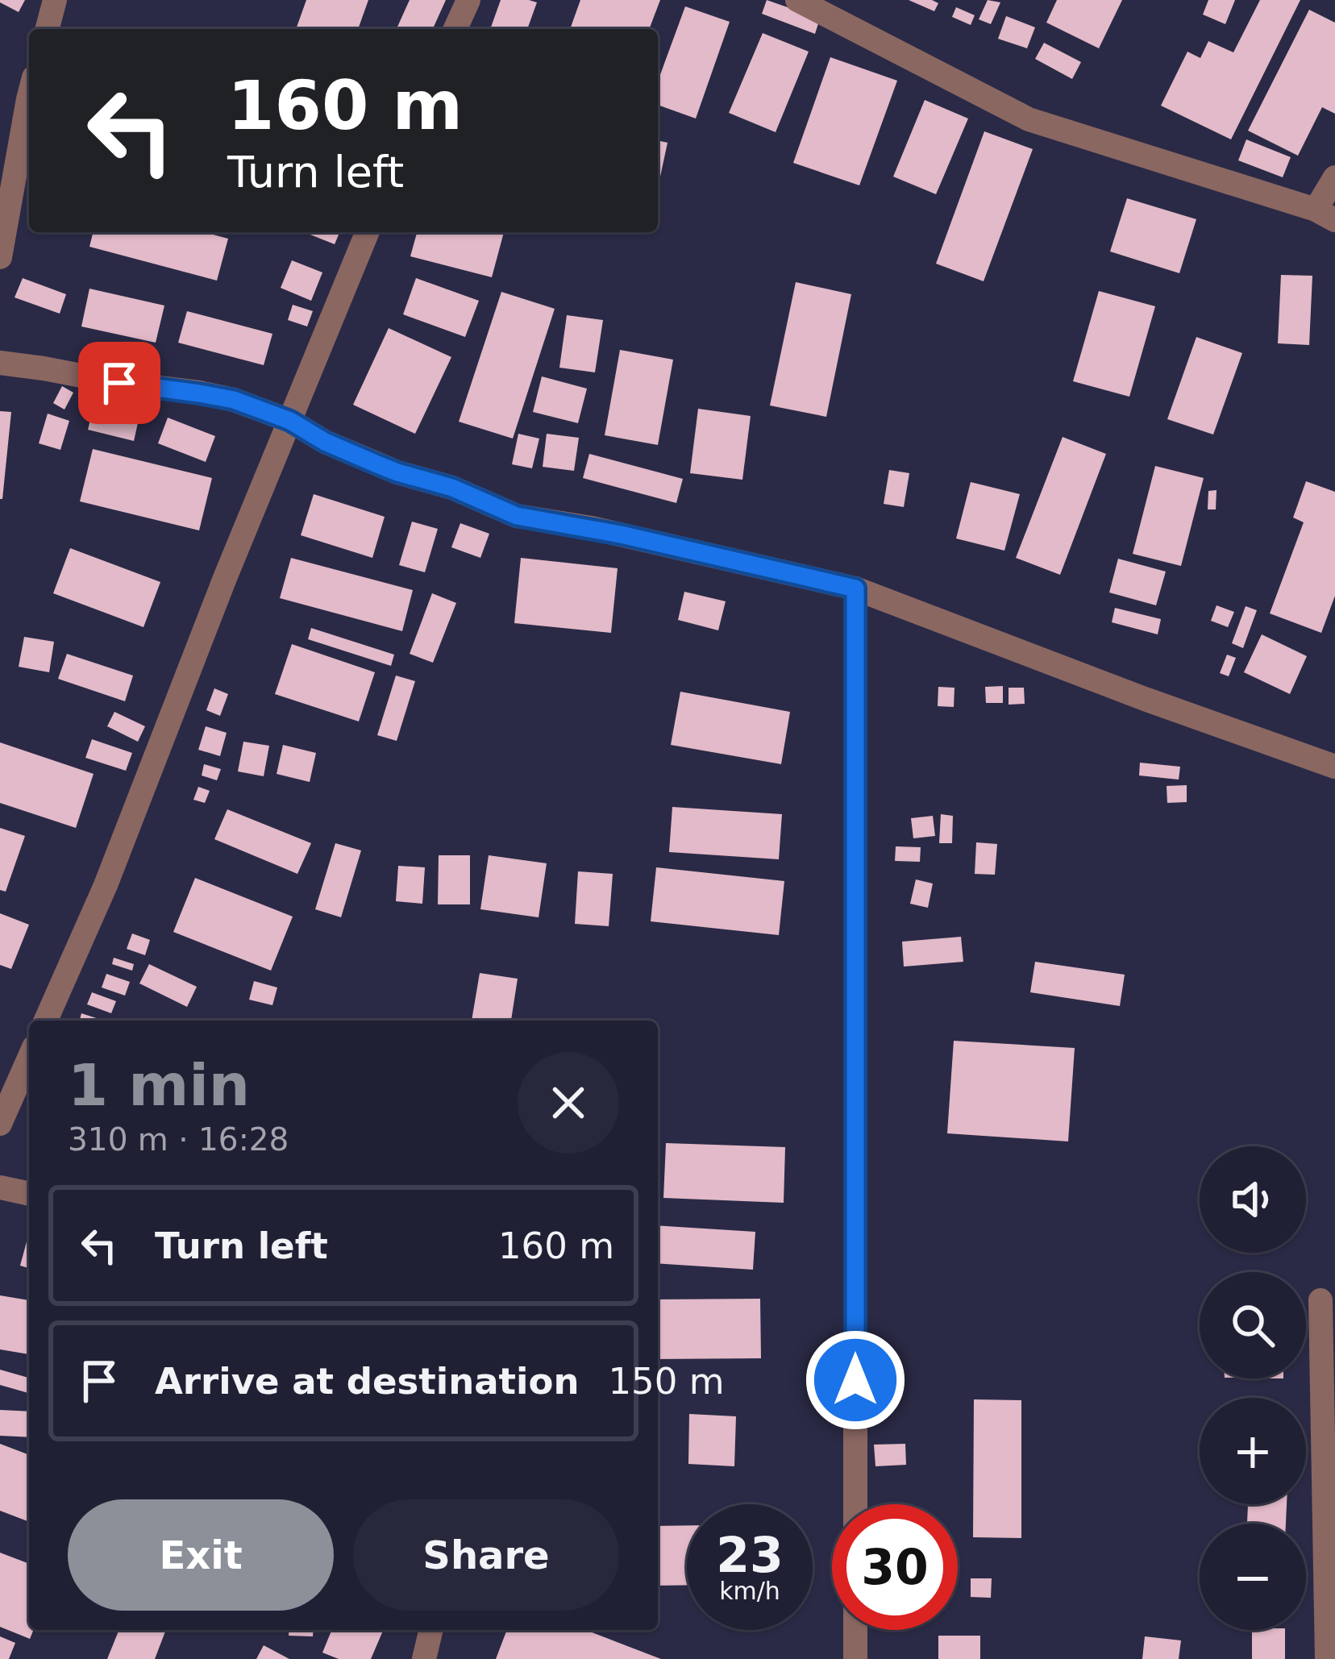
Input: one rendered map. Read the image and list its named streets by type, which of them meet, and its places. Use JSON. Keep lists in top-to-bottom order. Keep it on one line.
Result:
{"page":{"turn":["160 m","Turn left"],"heading":["1 min","310 m · 16:28"],"map_buttons":["+","−"],"list":[{"name":"Turn left","value":"160 m"},{"name":"Arrive at destination","value":"150 m"}],"buttons":["Exit","Share"],"speed":"23 km/h","limit":"30"}}
